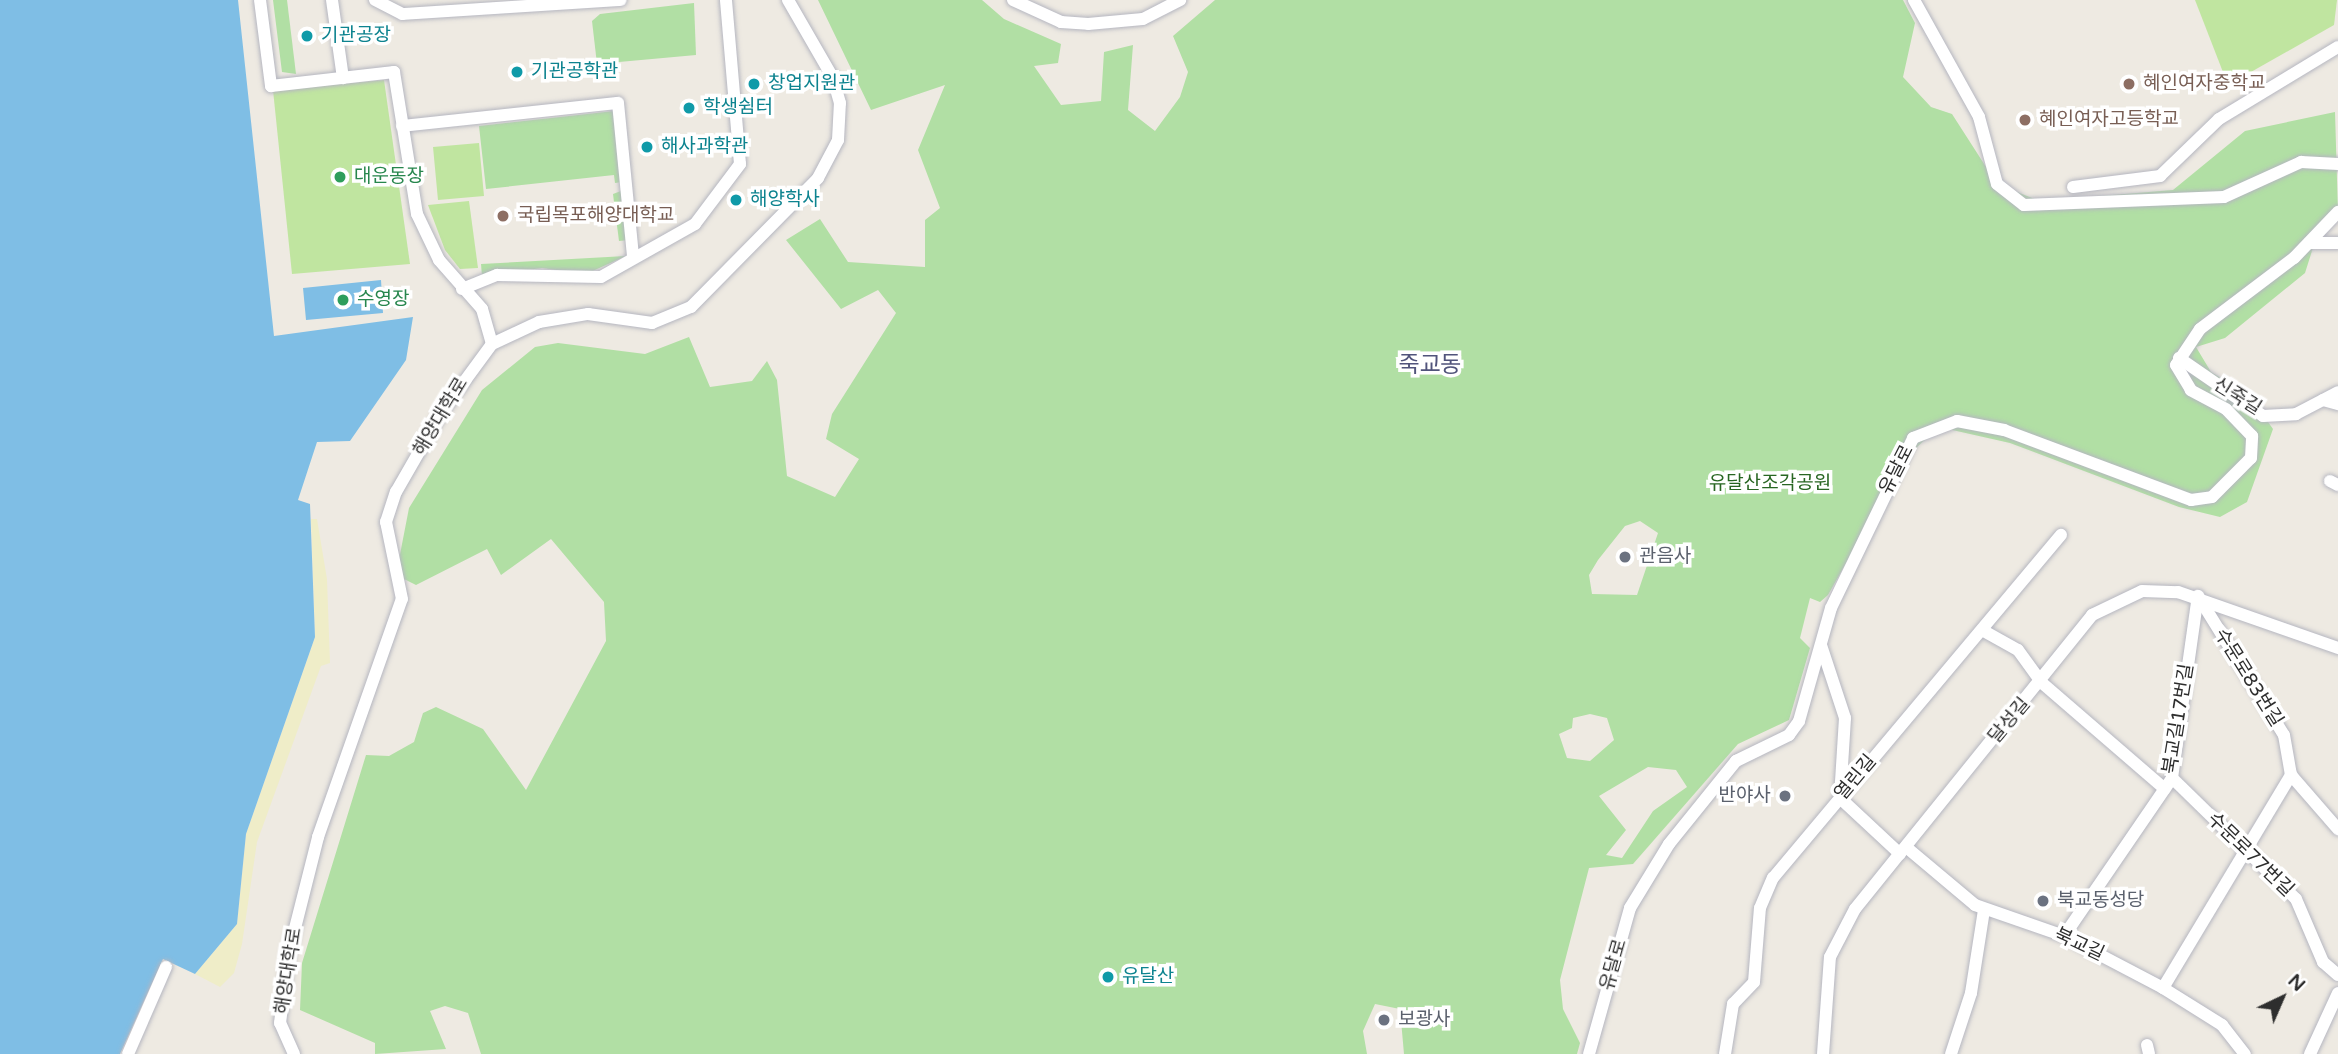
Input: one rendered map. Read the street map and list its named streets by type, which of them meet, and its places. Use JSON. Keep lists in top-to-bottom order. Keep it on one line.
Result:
{"streets":{"street":["신죽길","해양대학로","유달로","수문로83번길","북교길17번길","달성길","열린길","수문로77번길","북교길"]},"crossings":[["신죽길","유달로"],["수문로83번길","북교길17번길"],["수문로83번길","달성길"],["북교길17번길","달성길"],["북교길17번길","수문로77번길"],["북교길17번길","북교길"],["달성길","수문로77번길"],["달성길","북교길"],["열린길","수문로77번길"],["열린길","북교길"]],"districts":["죽교동"],"parks":["유달산조각공원"],"places":["기관공장","기관공학관","창업지원관","혜인여자중학교","학생쉼터","혜인여자고등학교","해사과학관","대운동장","해양학사","국립목포해양대학교","수영장","관음사","반야사","북교동성당","유달산","보광사"],"north":"top right"}
